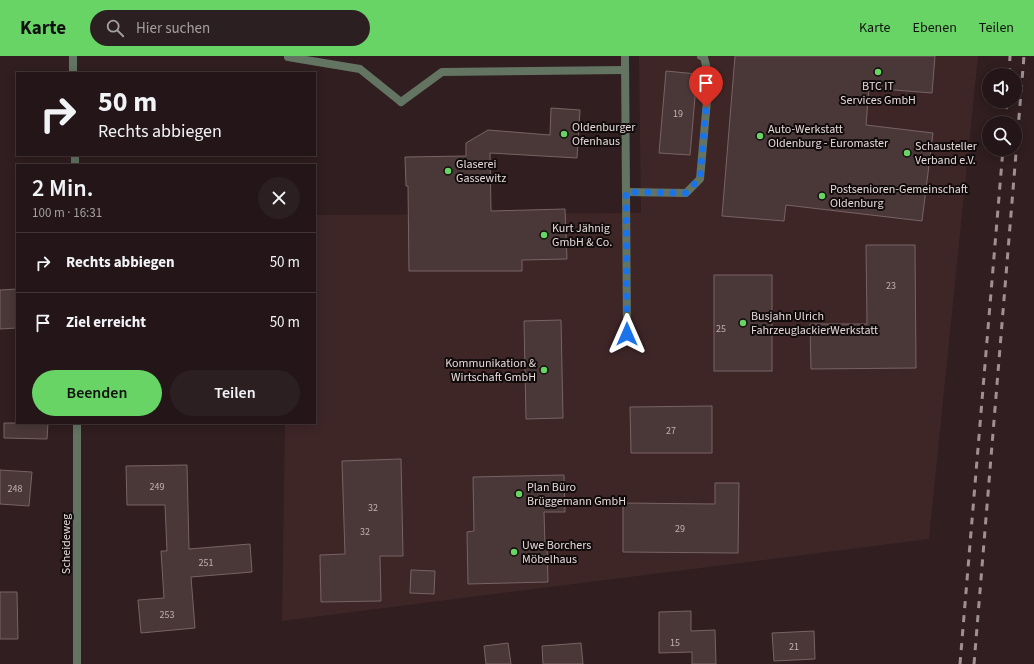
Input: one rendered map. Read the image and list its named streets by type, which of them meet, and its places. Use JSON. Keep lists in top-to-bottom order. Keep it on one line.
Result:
{"streets":{"street":["Scheideweg"]},"places":["BTC IT Services GmbH","Oldenburger Ofenhaus","Auto-Werkstatt Oldenburg - Euromaster","Schausteller Verband e.V.","Glaserei Gassewitz","Postsenioren-Gemeinschaft Oldenburg","Kurt Jähnig GmbH & Co.","Busjahn Ulrich FahrzeuglackierWerkstatt","Kommunikation & Wirtschaft GmbH","Plan Büro Brüggemann GmbH","Uwe Borchers Möbelhaus"],"house_numbers":["19","23","25","27","249","248","32","29","32","251","253","15","21"],"page":{"header":"Karte","search":"Hier suchen","nav":["Karte","Ebenen","Teilen"],"turn":["50 m","Rechts abbiegen"],"heading":["2 Min.","100 m · 16:31"],"list":[{"name":"Rechts abbiegen","value":"50 m"},{"name":"Ziel erreicht","value":"50 m"}],"buttons":["Beenden","Teilen"]}}
